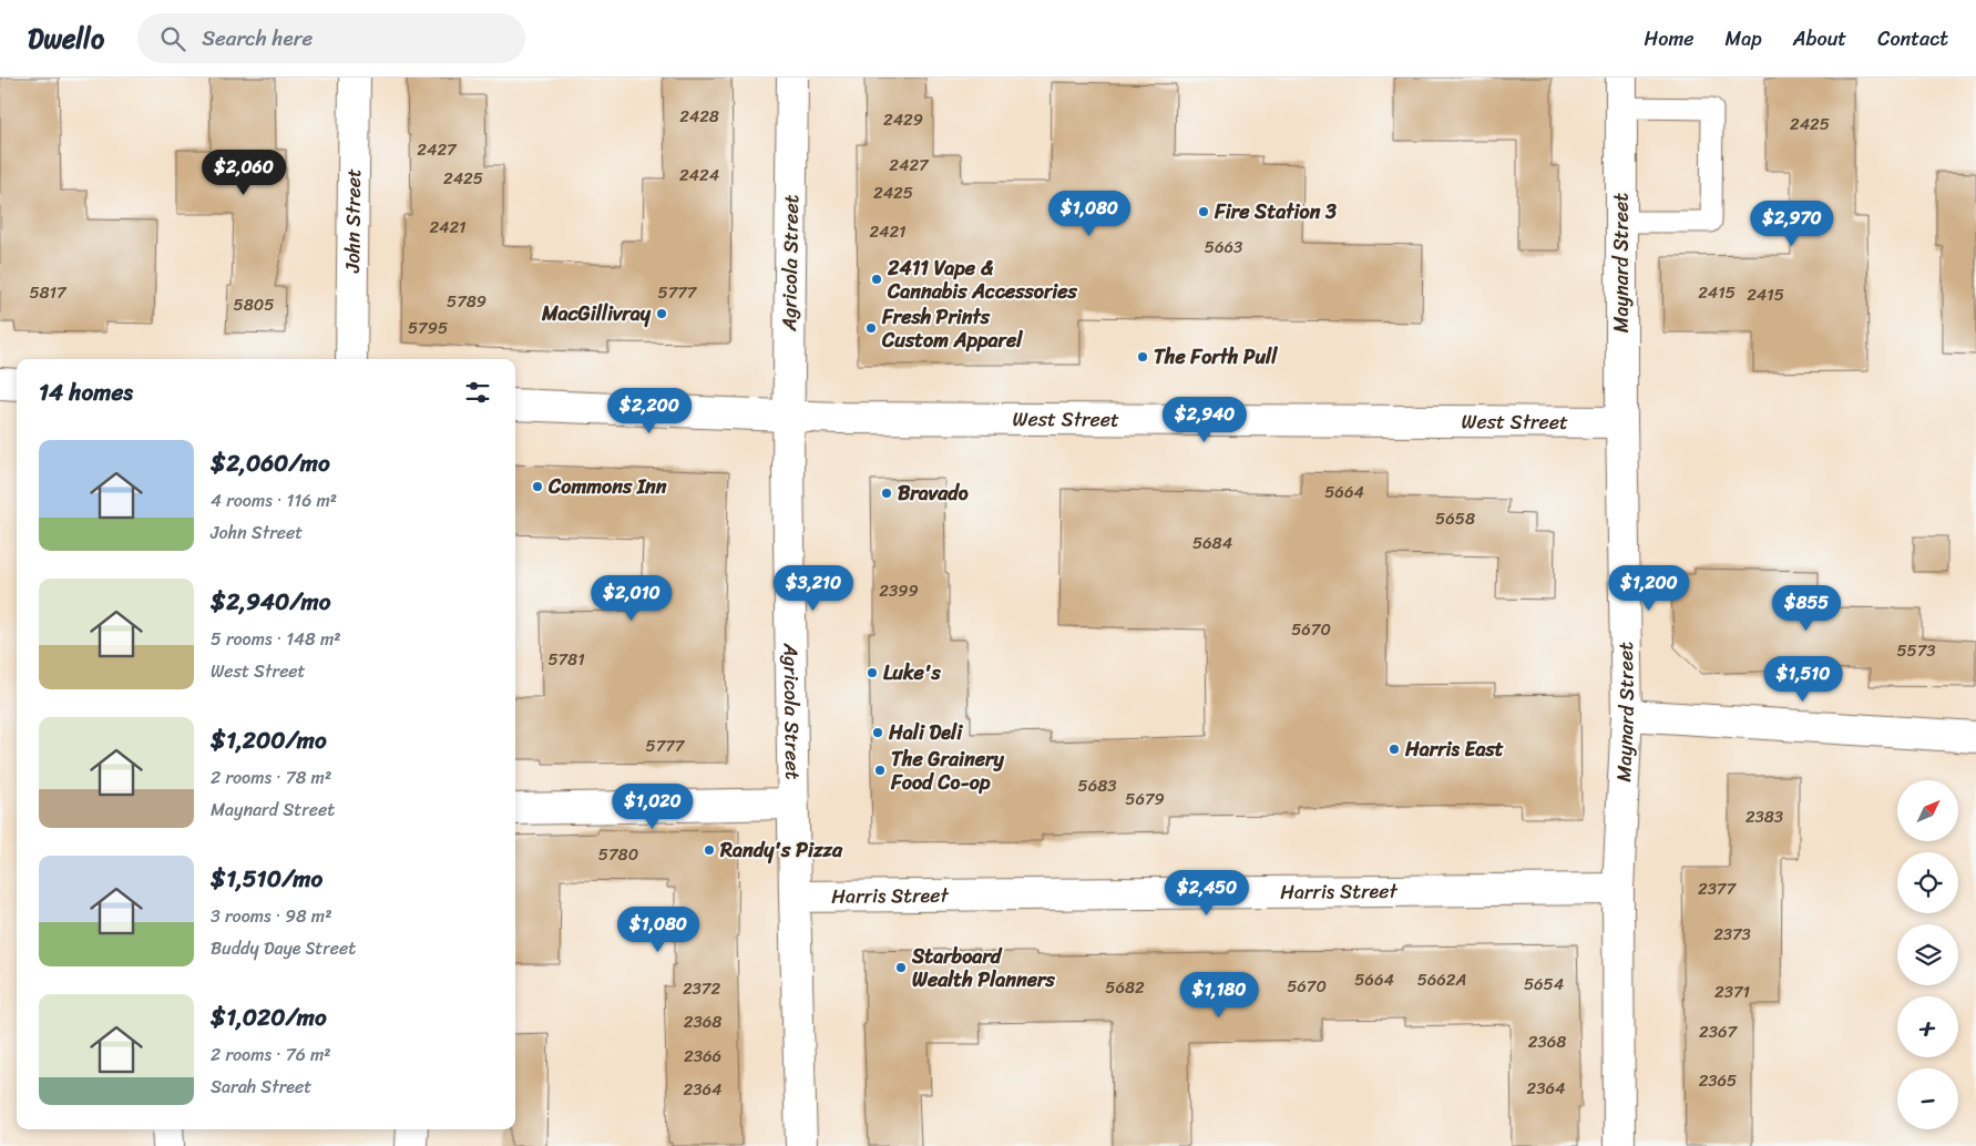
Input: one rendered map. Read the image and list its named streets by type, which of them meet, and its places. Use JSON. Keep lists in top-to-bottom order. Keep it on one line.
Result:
{"streets":{"street":["John Street","Agricola Street","Maynard Street","West Street","Harris Street"]},"crossings":[["Agricola Street","West Street"],["Agricola Street","Harris Street"],["Maynard Street","West Street"],["Maynard Street","Harris Street"]],"places":["Fire Station 3","2411 Vape & Cannabis Accessories","MacGillivray","Fresh Prints Custom Apparel","The Forth Pull","Commons Inn","Bravado","Luke's","Hali Deli","Harris East","The Grainery Food Co-op","Randy's Pizza","Starboard Wealth Planners"],"house_numbers":["2428","2429","2425","2427","2427","2424","2425","2425","2421","2421","5663","5817","5777","2415","2415","5789","5805","5795","5664","5658","5684","2399","5670","5573","5781","5777","5683","5679","2383","5780","2377","2373","5664","5662A","5654","5670","5682","2372","2371","2368","2367","2368","2366","2365","2364","2364"],"north":"top right","page":{"header":"Dwello","search":"Search here","nav":["Home","Map","About","Contact"],"price":["$2,060","$1,080","$2,970","$2,200","$2,940","$3,210","$1,200","$2,010","$855","$1,510","$1,020","$2,450","$1,080","$1,180"],"heading":"14 homes","list":[{"name":"$2,060/mo","note":"4 rooms · 116 m² · John Street"},{"name":"$2,940/mo","note":"5 rooms · 148 m² · West Street"},{"name":"$1,200/mo","note":"2 rooms · 78 m² · Maynard Street"},{"name":"$1,510/mo","note":"3 rooms · 98 m² · Buddy Daye Street"},{"name":"$1,020/mo","note":"2 rooms · 76 m² · Sarah Street"}],"map_buttons":["+","−"]}}
